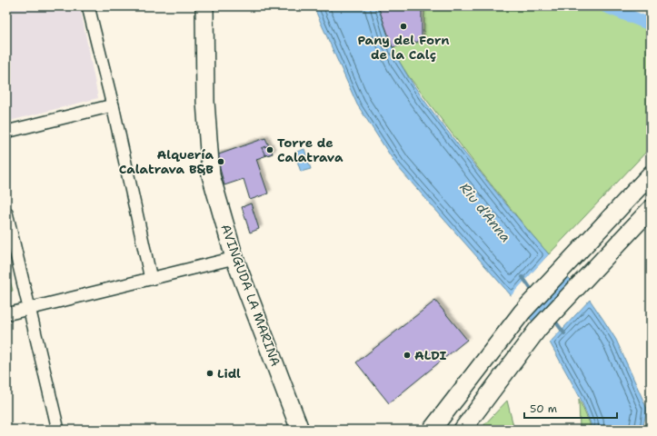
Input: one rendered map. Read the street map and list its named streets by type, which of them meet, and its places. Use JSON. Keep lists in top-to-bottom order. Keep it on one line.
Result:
{"streets":{"main road":["AVINGUDA LA MARINA"]},"water":["Riu d'Anna"],"places":["Pany del Forn de la Calç","Torre de Calatrava","Alquería Calatrava B&B","ALDI","Lidl"],"scale_bar":"50 m"}
